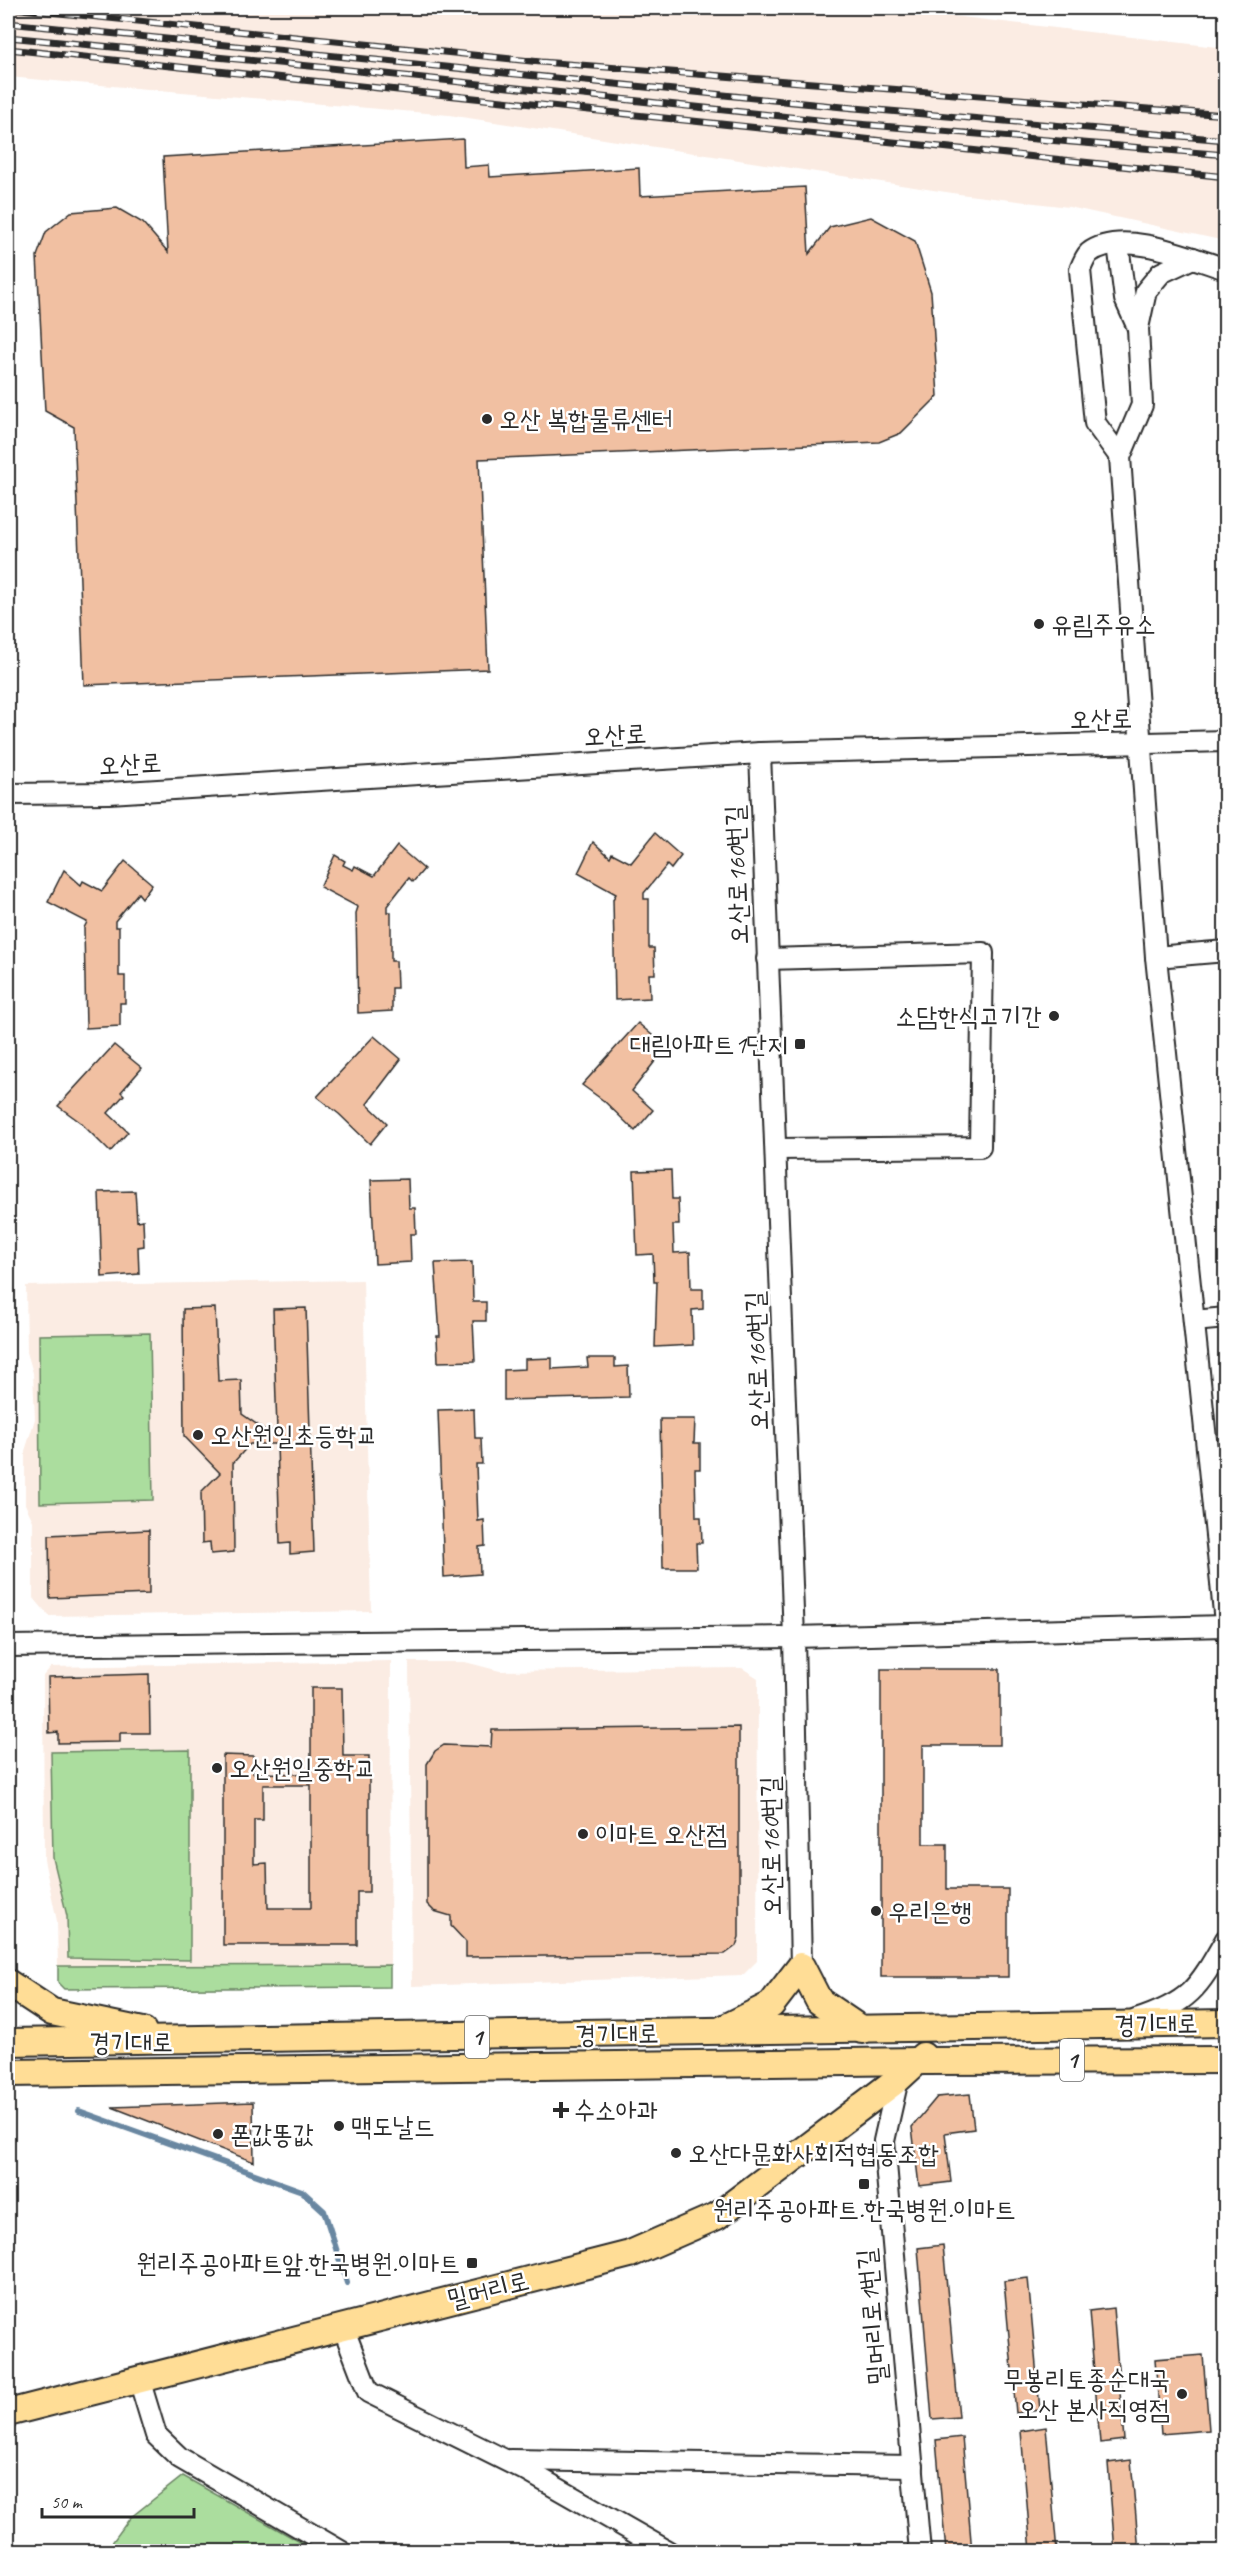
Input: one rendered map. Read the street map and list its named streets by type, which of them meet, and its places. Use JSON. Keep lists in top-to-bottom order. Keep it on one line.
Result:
{"streets":{"main road":["경기대로","1","밀머리로"],"street":["오산로","오산로160번길","밀머리로1번길"]},"crossings":[["오산로","오산로160번길"],["경기대로","밀머리로"],["밀머리로","밀머리로1번길"]],"places":{"other":["오산 복합물류센터","유림주유소","소담한식고기간","오산원일초등학교","오산원일중학교","이마트 오산점","우리은행","맥도날드","폰값똥값","오산다문화사회적협동조합","무봉리토종순대국 오산 본사직영점"],"transit":["대림아파트1단지","원리주공아파트.한국병원.이마트","원리주공아파트앞.한국병원.이마트"],"health":["수소아과"]},"scale_bar":"50 m"}
